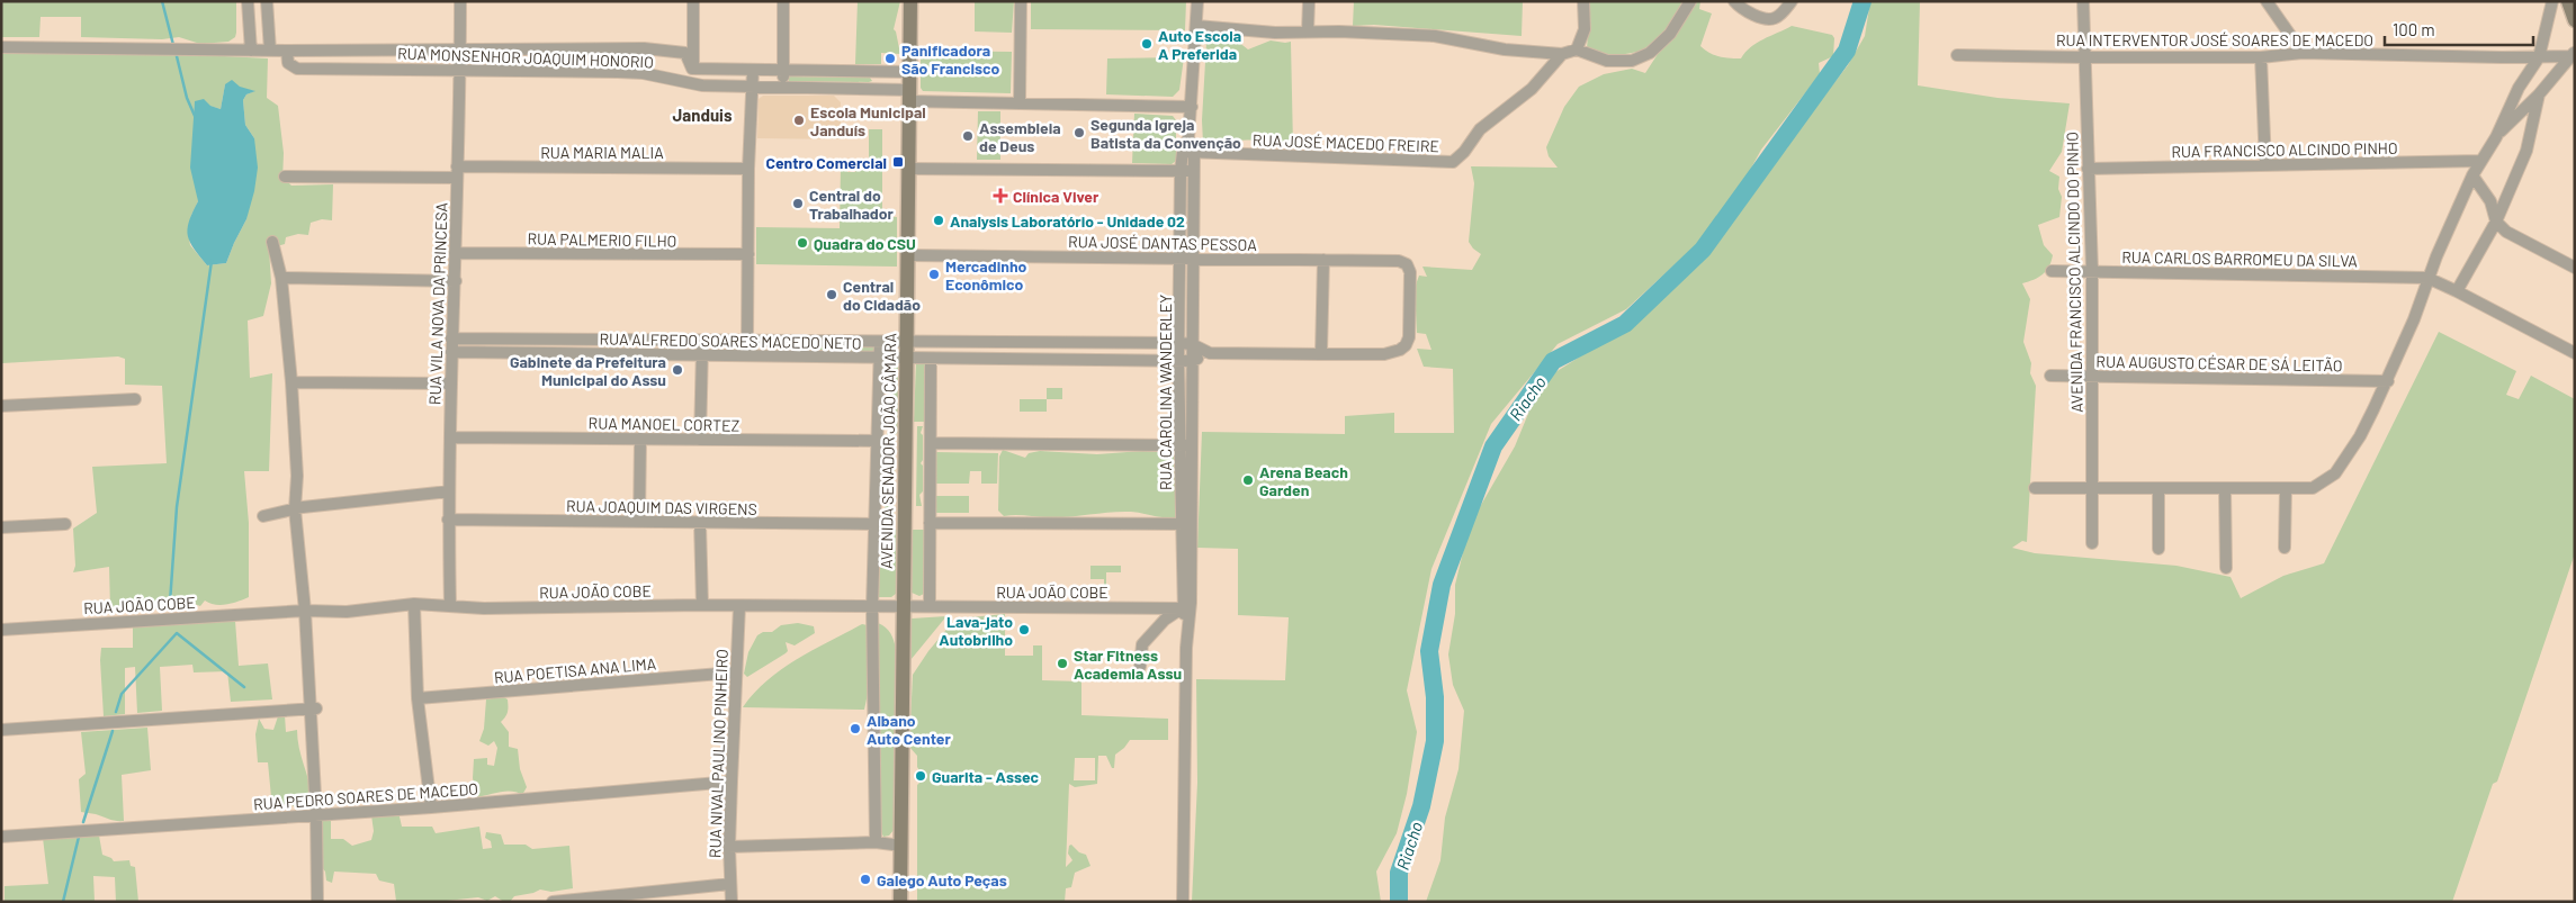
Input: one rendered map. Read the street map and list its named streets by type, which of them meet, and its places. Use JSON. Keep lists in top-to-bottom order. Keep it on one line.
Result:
{"streets":{"main road":["AVENIDA SENADOR JOÃO CÂMARA"],"street":["RUA INTERVENTOR JOSÉ SOARES DE MACEDO","RUA MONSENHOR JOAQUIM HONORIO","RUA JOSÉ MACEDO FREIRE","RUA FRANCISCO ALCINDO PINHO","RUA MARIA MALIA","RUA PALMERIO FILHO","RUA JOSÉ DANTAS PESSOA","RUA CARLOS BARROMEU DA SILVA","AVENIDA FRANCISCO ALCINDO DO PINHO","RUA VILA NOVA DA PRINCESA","RUA ALFREDO SOARES MACEDO NETO","RUA AUGUSTO CÉSAR DE SÁ LEITÃO","RUA CAROLINA WANDERLEY","RUA MANOEL CORTEZ","RUA JOAQUIM DAS VIRGENS","RUA JOÃO COBE","RUA POETISA ANA LIMA","RUA NIVAL PAULINO PINHEIRO","RUA PEDRO SOARES DE MACEDO"]},"crossings":[["RUA INTERVENTOR JOSÉ SOARES DE MACEDO","AVENIDA FRANCISCO ALCINDO DO PINHO"],["RUA MONSENHOR JOAQUIM HONORIO","RUA VILA NOVA DA PRINCESA"],["RUA MONSENHOR JOAQUIM HONORIO","AVENIDA SENADOR JOÃO CÂMARA"],["RUA JOSÉ MACEDO FREIRE","RUA CAROLINA WANDERLEY"],["RUA FRANCISCO ALCINDO PINHO","AVENIDA FRANCISCO ALCINDO DO PINHO"],["RUA MARIA MALIA","RUA VILA NOVA DA PRINCESA"],["RUA PALMERIO FILHO","RUA VILA NOVA DA PRINCESA"],["RUA JOSÉ DANTAS PESSOA","RUA ALFREDO SOARES MACEDO NETO"],["RUA JOSÉ DANTAS PESSOA","RUA CAROLINA WANDERLEY"],["RUA JOSÉ DANTAS PESSOA","AVENIDA SENADOR JOÃO CÂMARA"],["RUA CARLOS BARROMEU DA SILVA","AVENIDA FRANCISCO ALCINDO DO PINHO"],["AVENIDA FRANCISCO ALCINDO DO PINHO","RUA AUGUSTO CÉSAR DE SÁ LEITÃO"],["RUA VILA NOVA DA PRINCESA","RUA ALFREDO SOARES MACEDO NETO"],["RUA VILA NOVA DA PRINCESA","RUA MANOEL CORTEZ"],["RUA VILA NOVA DA PRINCESA","RUA JOAQUIM DAS VIRGENS"],["RUA VILA NOVA DA PRINCESA","RUA JOÃO COBE"],["RUA ALFREDO SOARES MACEDO NETO","RUA CAROLINA WANDERLEY"],["RUA ALFREDO SOARES MACEDO NETO","AVENIDA SENADOR JOÃO CÂMARA"],["RUA CAROLINA WANDERLEY","RUA JOÃO COBE"],["RUA MANOEL CORTEZ","AVENIDA SENADOR JOÃO CÂMARA"],["AVENIDA SENADOR JOÃO CÂMARA","RUA JOAQUIM DAS VIRGENS"],["AVENIDA SENADOR JOÃO CÂMARA","RUA JOÃO COBE"],["RUA JOÃO COBE","RUA NIVAL PAULINO PINHEIRO"],["RUA POETISA ANA LIMA","RUA NIVAL PAULINO PINHEIRO"],["RUA NIVAL PAULINO PINHEIRO","RUA PEDRO SOARES DE MACEDO"]],"districts":["Janduis"],"water":["Riacho"],"places":{"other":["Auto Escola A Preferida","Panificadora São Francisco","Escola Municipal Janduís","Segunda Igreja Batista da Convenção","Assembleia de Deus","Central do Trabalhador","Analysis Laboratório - Unidade 02","Quadra do CSU","Mercadinho Econômico","Central do Cidadão","Gabinete da Prefeitura Municipal do Assu","Arena Beach Garden","Lava-jato Autobrilho","Star Fitness Academia Assu","Albano Auto Center","Guarita - Assec","Galego Auto Peças"],"transit":["Centro Comercial"],"health":["Clínica Viver"]},"scale_bar":"100 m"}
